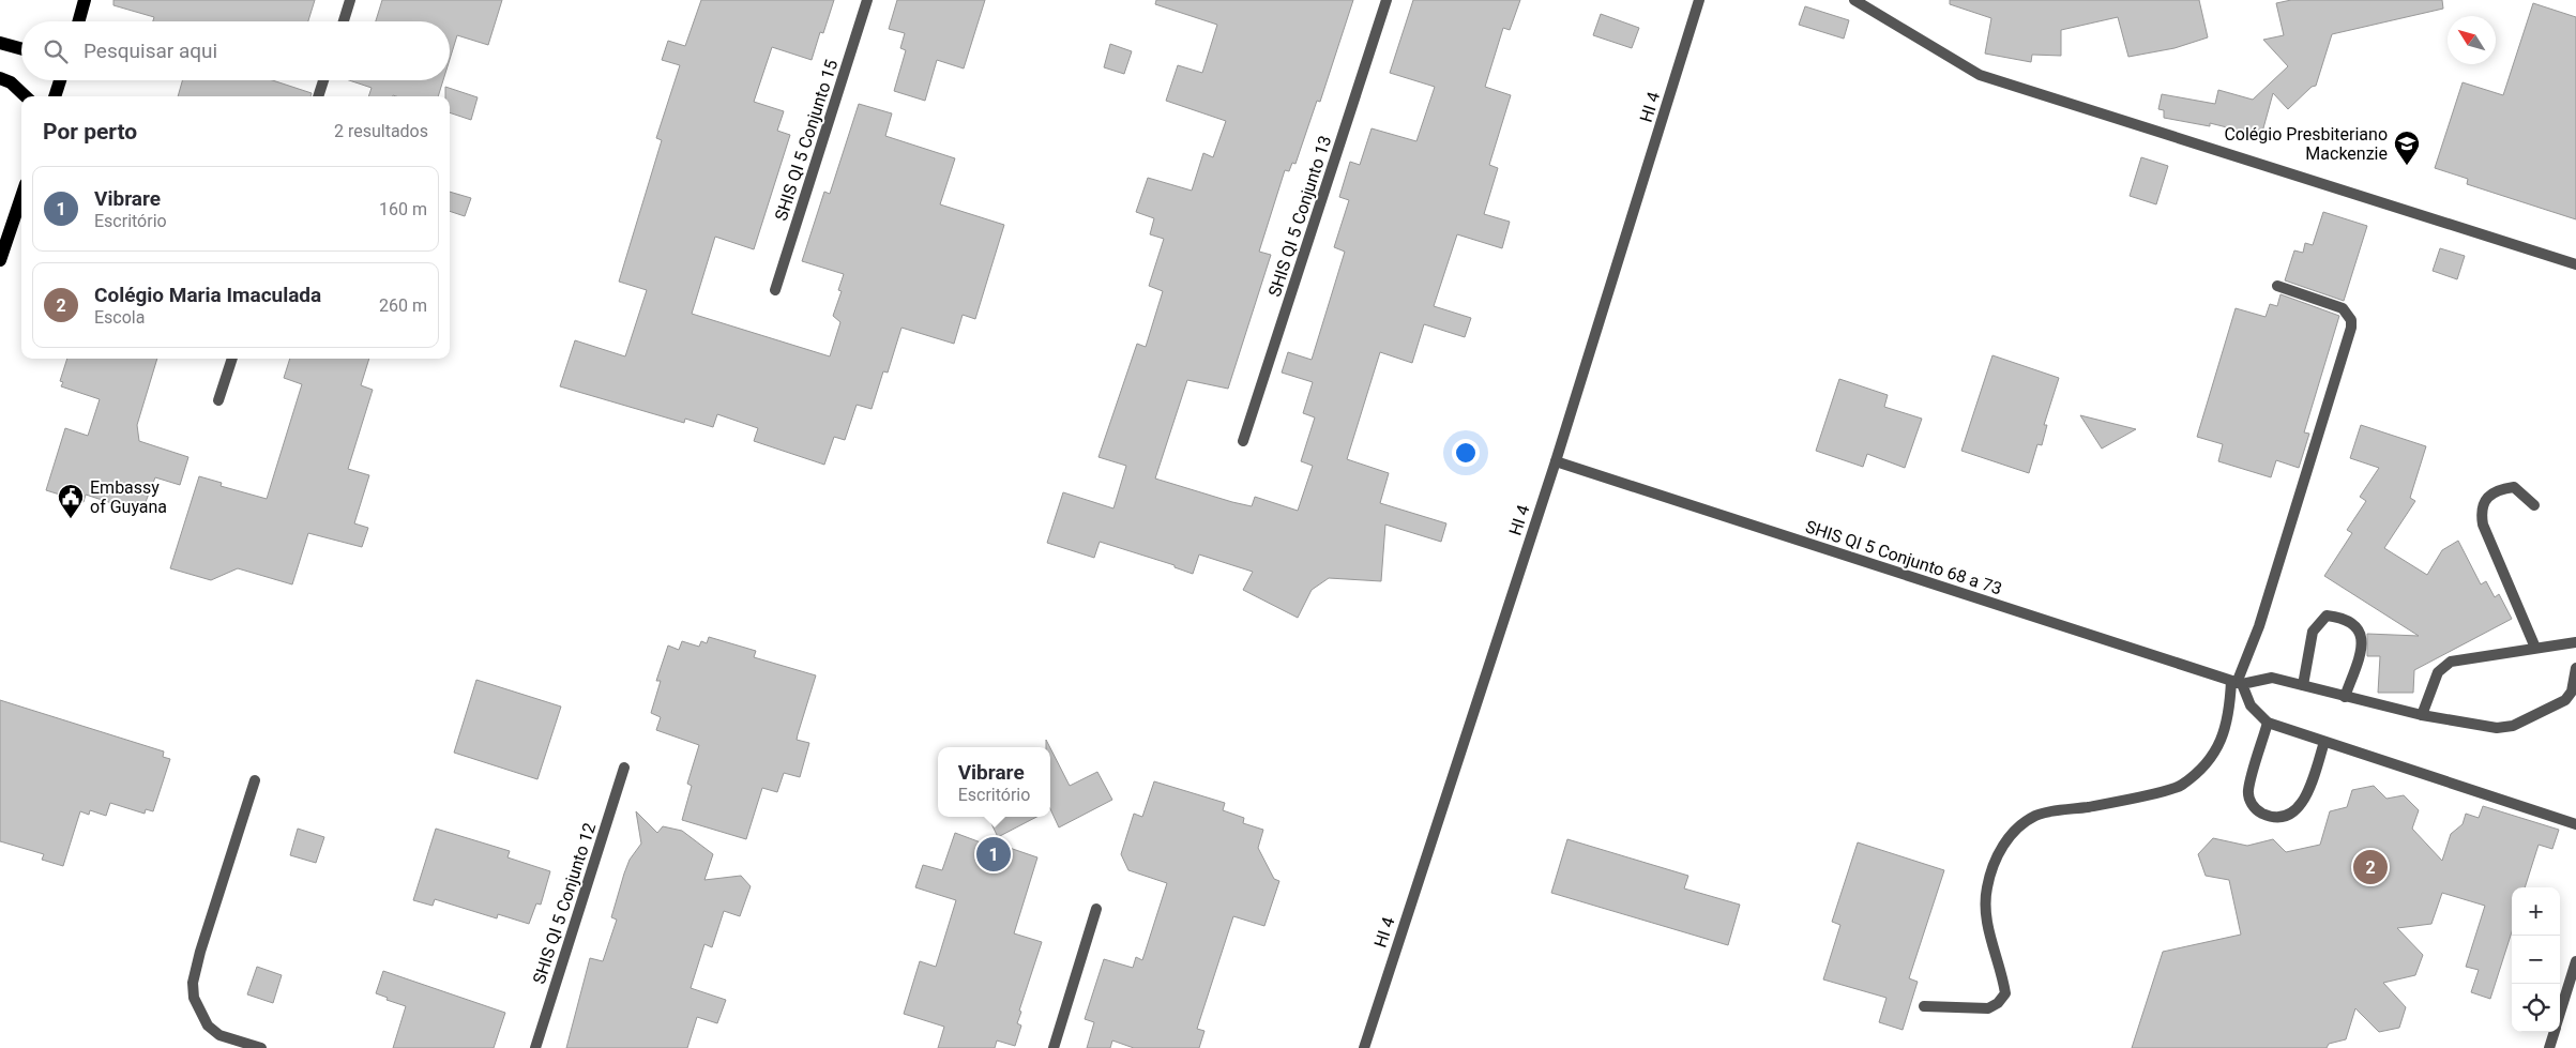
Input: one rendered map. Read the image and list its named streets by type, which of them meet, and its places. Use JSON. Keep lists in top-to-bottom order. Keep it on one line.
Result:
{"streets":{"street":["HI 4","SHIS QI 5 Conjunto 15","SHIS QI 5 Conjunto 13","SHIS QI 5 Conjunto 68 a 73","SHIS QI 5 Conjunto 12"]},"crossings":[["HI 4","SHIS QI 5 Conjunto 68 a 73"]],"places":{"school or university":["Colégio Presbiteriano Mackenzie"],"public building":["Embassy of Guyana"]},"north":"top left","page":{"search":"Pesquisar aqui","heading":["Por perto","2 resultados"],"list":[{"mark":"1","name":"Vibrare","note":"Escritório","value":"160 m"},{"mark":"2","name":"Colégio Maria Imaculada","note":"Escola","value":"260 m"}],"popup":["Vibrare","Escritório"],"pins":["1","2"],"map_buttons":["+","−"]}}
